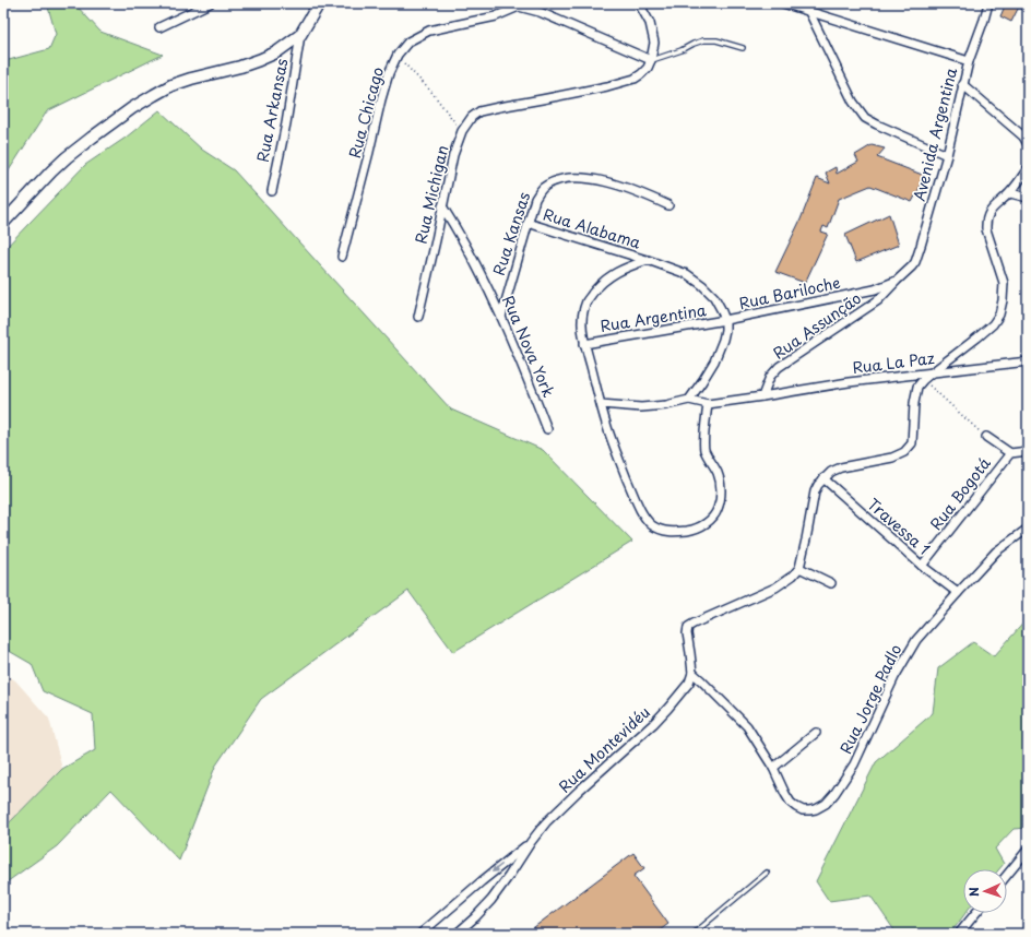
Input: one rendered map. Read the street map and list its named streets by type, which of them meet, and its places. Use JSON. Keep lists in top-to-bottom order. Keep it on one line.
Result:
{"streets":{"street":["Rua Arkansas","Rua Chicago","Avenida Argentina","Rua Michigan","Rua Alabama","Rua Kansas","Rua Bariloche","Rua Argentina","Rua Assunção","Rua Nova York","Rua La Paz","Rua Bogotá","Travessa 1","Rua Jorge Padlo","Rua Montevidéu"]},"crossings":[["Avenida Argentina","Rua Bariloche"],["Rua Michigan","Rua Nova York"],["Rua Alabama","Rua Kansas"],["Rua Alabama","Rua Bariloche"],["Rua Alabama","Rua Argentina"],["Rua Kansas","Rua Nova York"],["Rua Bariloche","Rua Argentina"],["Rua Bariloche","Rua Assunção"],["Rua Assunção","Rua La Paz"],["Rua Bogotá","Travessa 1"],["Travessa 1","Rua Jorge Padlo"]],"north":"left"}
